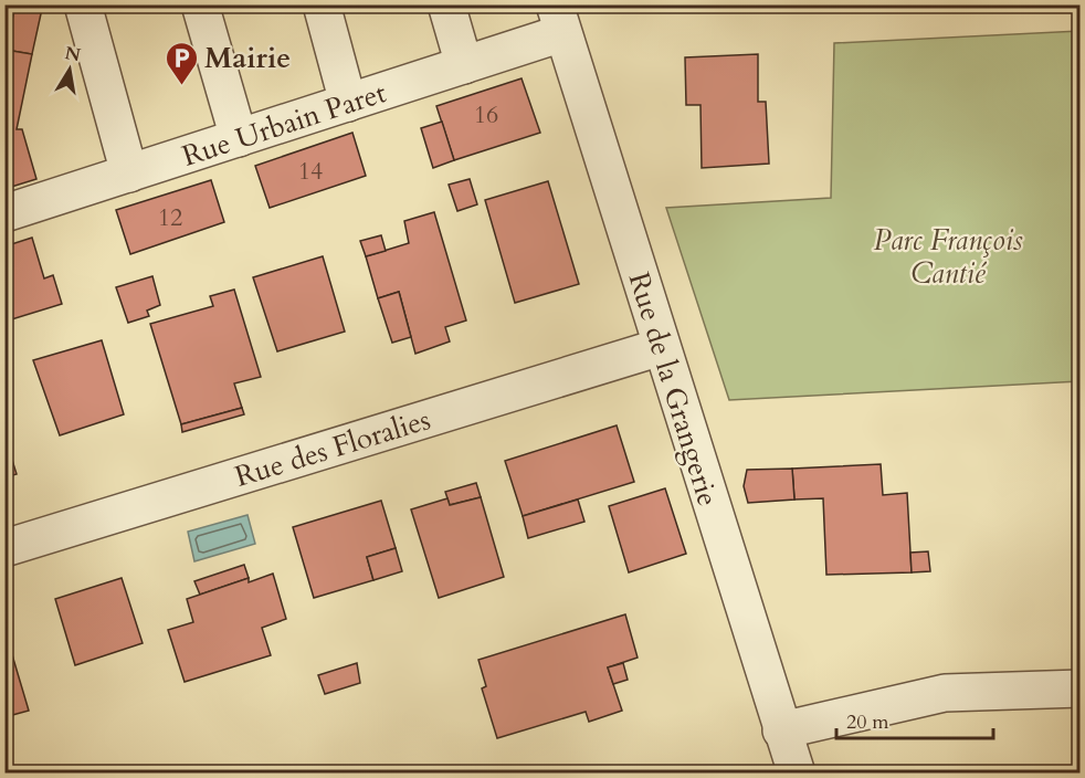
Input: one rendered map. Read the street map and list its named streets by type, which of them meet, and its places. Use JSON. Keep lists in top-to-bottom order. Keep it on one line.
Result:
{"streets":{"street":["Rue Urbain Paret","Rue de la Grangerie","Rue des Floralies"]},"crossings":[["Rue Urbain Paret","Rue de la Grangerie"],["Rue de la Grangerie","Rue des Floralies"]],"parks":["Parc François Cantié"],"places":{"parking":["Mairie"]},"house_numbers":["16","14","12"],"scale_bar":"20 m","north":"top"}
